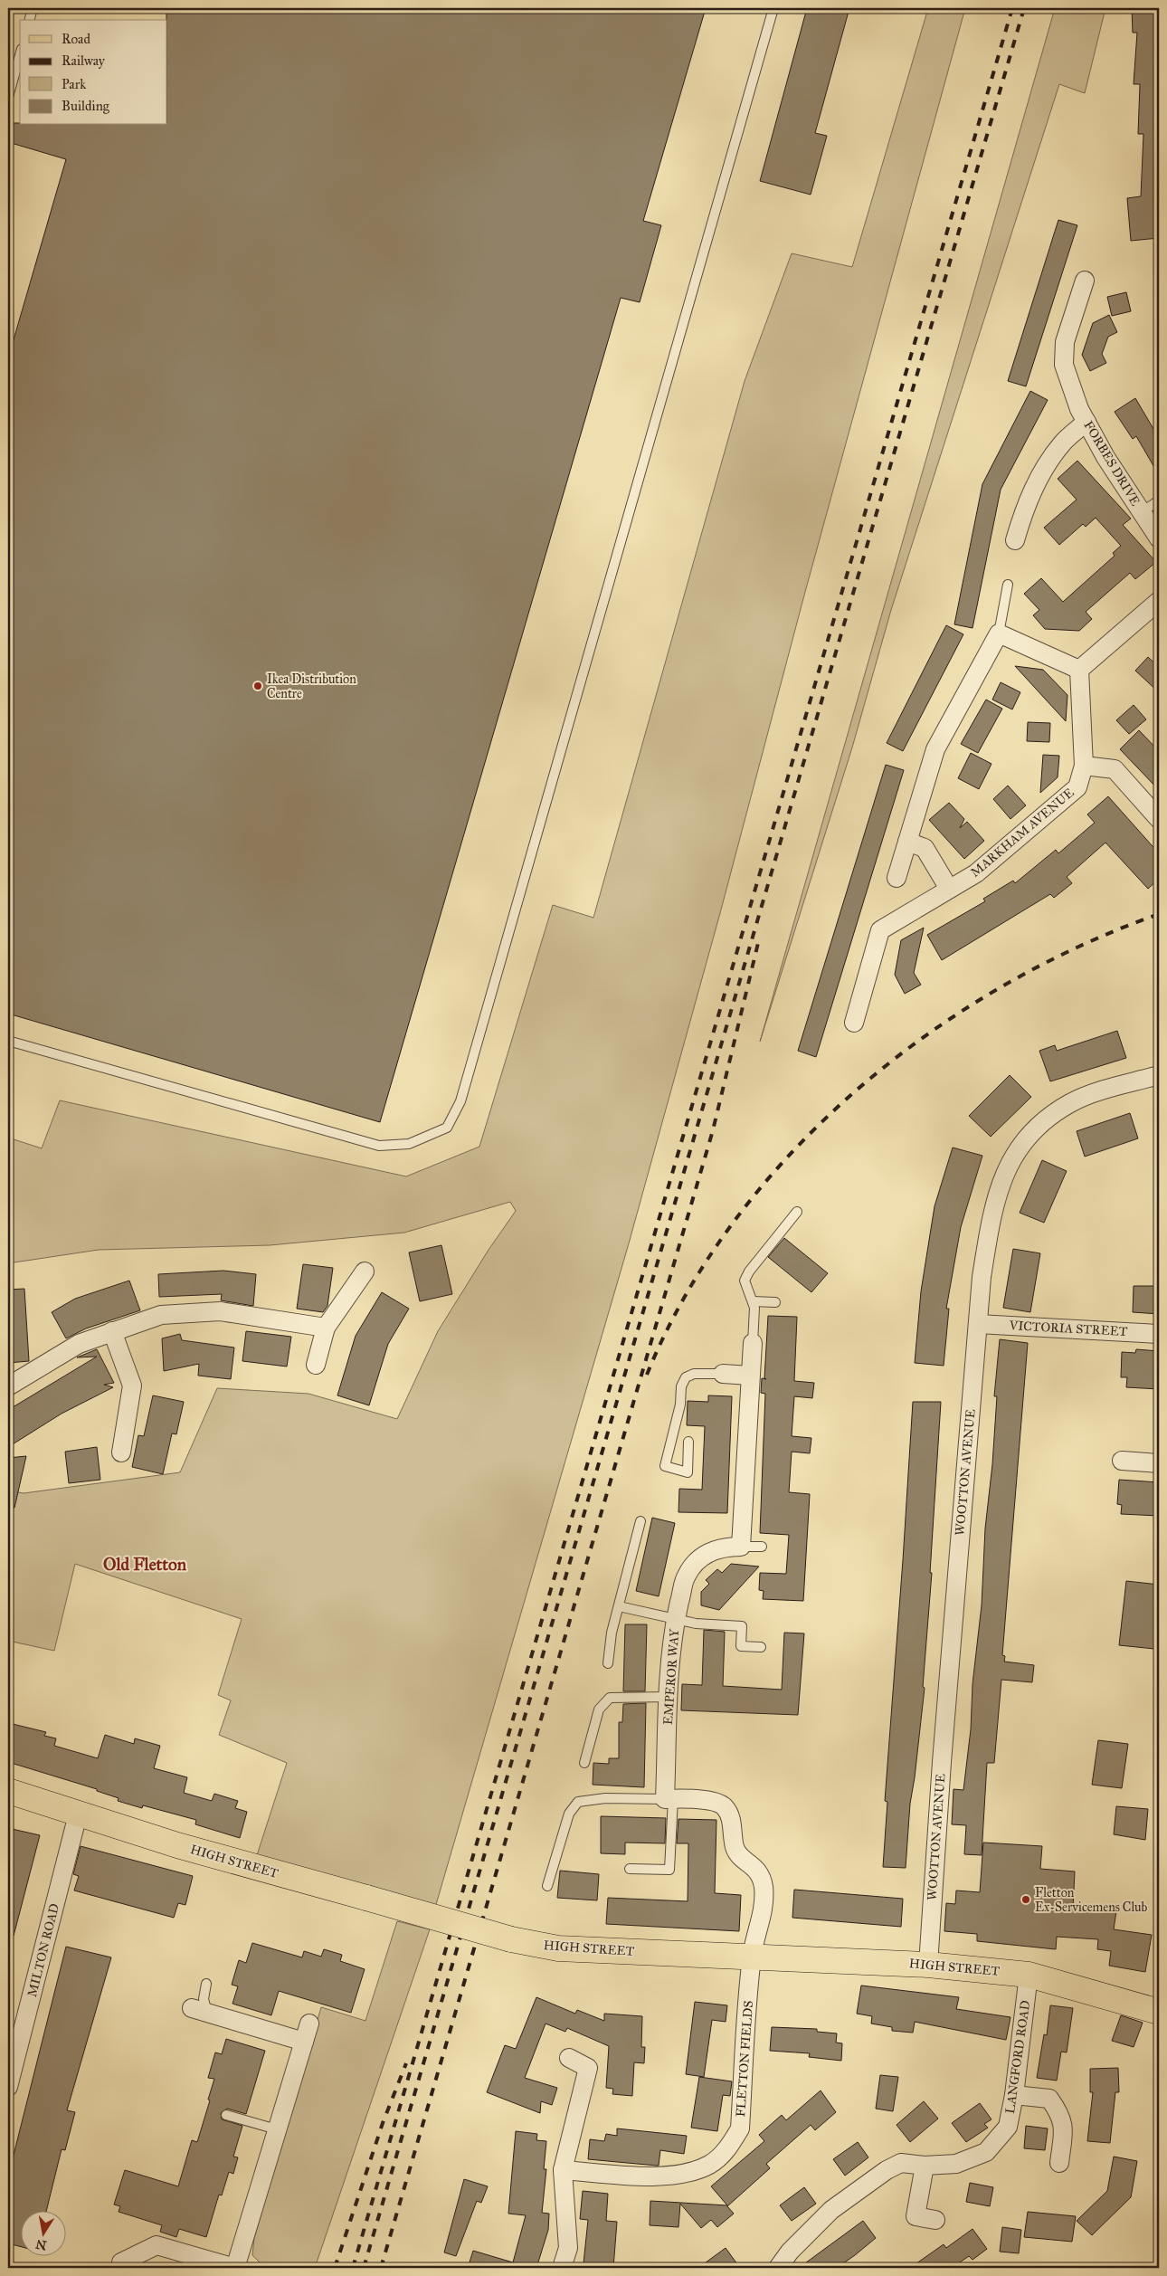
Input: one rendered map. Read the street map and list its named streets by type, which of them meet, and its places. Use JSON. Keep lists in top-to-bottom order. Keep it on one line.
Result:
{"streets":{"main road":["HIGH STREET"],"street":["FORBES DRIVE","MARKHAM AVENUE","VICTORIA STREET","WOOTTON AVENUE","EMPEROR WAY","MILTON ROAD","LANGFORD ROAD","FLETTON FIELDS"]},"crossings":[["VICTORIA STREET","WOOTTON AVENUE"],["WOOTTON AVENUE","HIGH STREET"],["HIGH STREET","MILTON ROAD"],["HIGH STREET","LANGFORD ROAD"],["HIGH STREET","FLETTON FIELDS"]],"districts":["Old Fletton"],"places":["Ikea Distribution Centre","Fletton Ex-Servicemens Club"],"legend":["Road","Railway","Park","Building"],"north":"bottom"}
